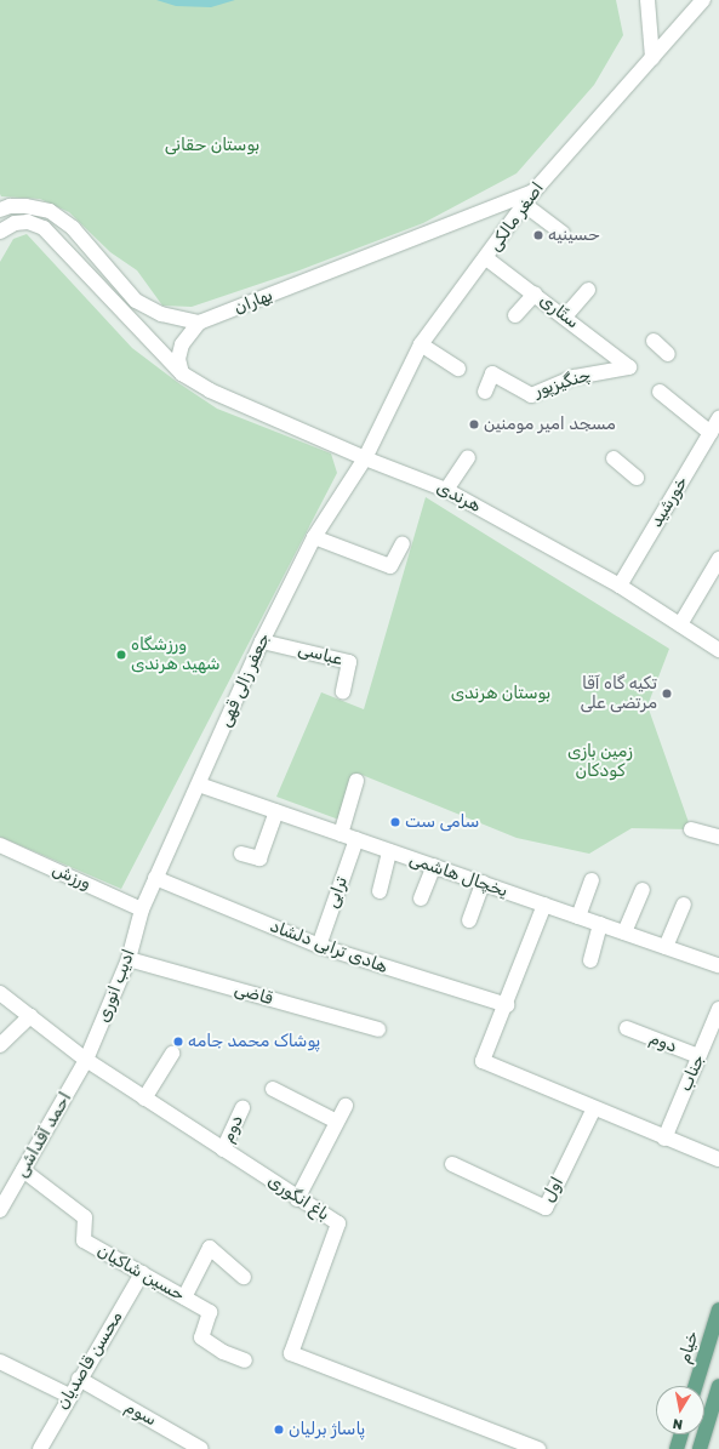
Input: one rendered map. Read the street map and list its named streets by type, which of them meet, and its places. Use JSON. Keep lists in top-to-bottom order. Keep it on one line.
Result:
{"streets":{"main road":["خیام"],"street":["اصغر مالکی","بهاران","ستّاری","چنگیزپور","هرندی","خورشید","عباسی","جعفر زالی قهی","یخچال هاشمی","ورزش","ترابی","هادی ترابی دلشاد","ادیب انوری","قاضی","دوم","جناب","احمد آقداشی","اول","باغ انگوری","حسین شاکیان","محسن قاصدیان","سوم"]},"crossings":[["اصغر مالکی","بهاران"],["اصغر مالکی","ستّاری"],["اصغر مالکی","هرندی"],["اصغر مالکی","جعفر زالی قهی"],["ستّاری","چنگیزپور"],["هرندی","خورشید"],["هرندی","جعفر زالی قهی"],["عباسی","جعفر زالی قهی"],["جعفر زالی قهی","یخچال هاشمی"],["جعفر زالی قهی","ورزش"],["جعفر زالی قهی","هادی ترابی دلشاد"],["جعفر زالی قهی","ادیب انوری"],["یخچال هاشمی","ترابی"],["ورزش","ادیب انوری"],["ترابی","هادی ترابی دلشاد"],["ادیب انوری","قاضی"],["ادیب انوری","احمد آقداشی"],["ادیب انوری","باغ انگوری"],["دوم","جناب"],["دوم","باغ انگوری"],["احمد آقداشی","باغ انگوری"],["احمد آقداشی","حسین شاکیان"],["حسین شاکیان","محسن قاصدیان"],["محسن قاصدیان","سوم"]],"parks":["بوستان حقانی","بوستان هرندی","زمین بازی کودکان"],"places":["حسینیه","مسجد امیر مومنین","ورزشگاه شهید هرندی","تکیه گاه آقا مرتضی علی","سامی ست","پوشاک محمد جامه","پاساژ برلیان"],"north":"bottom"}
